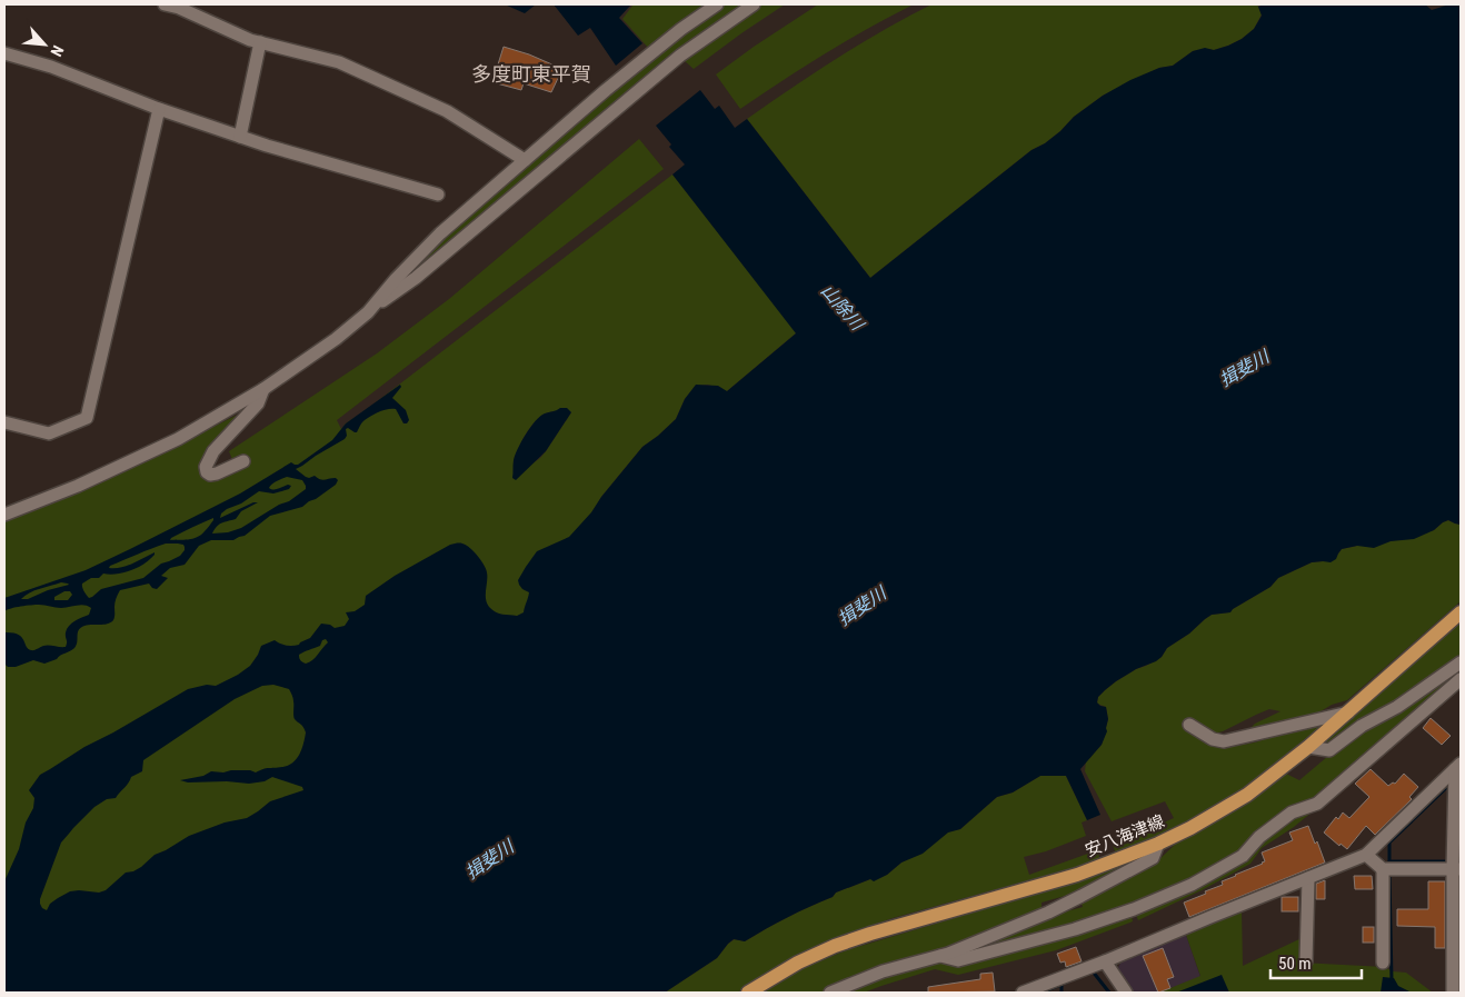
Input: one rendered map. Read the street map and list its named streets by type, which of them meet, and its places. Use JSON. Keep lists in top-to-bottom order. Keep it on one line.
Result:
{"streets":{"main road":["安八海津線"]},"districts":["多度町東平賀"],"water":["山除川","揖斐川"],"scale_bar":"50 m","north":"bottom right"}
